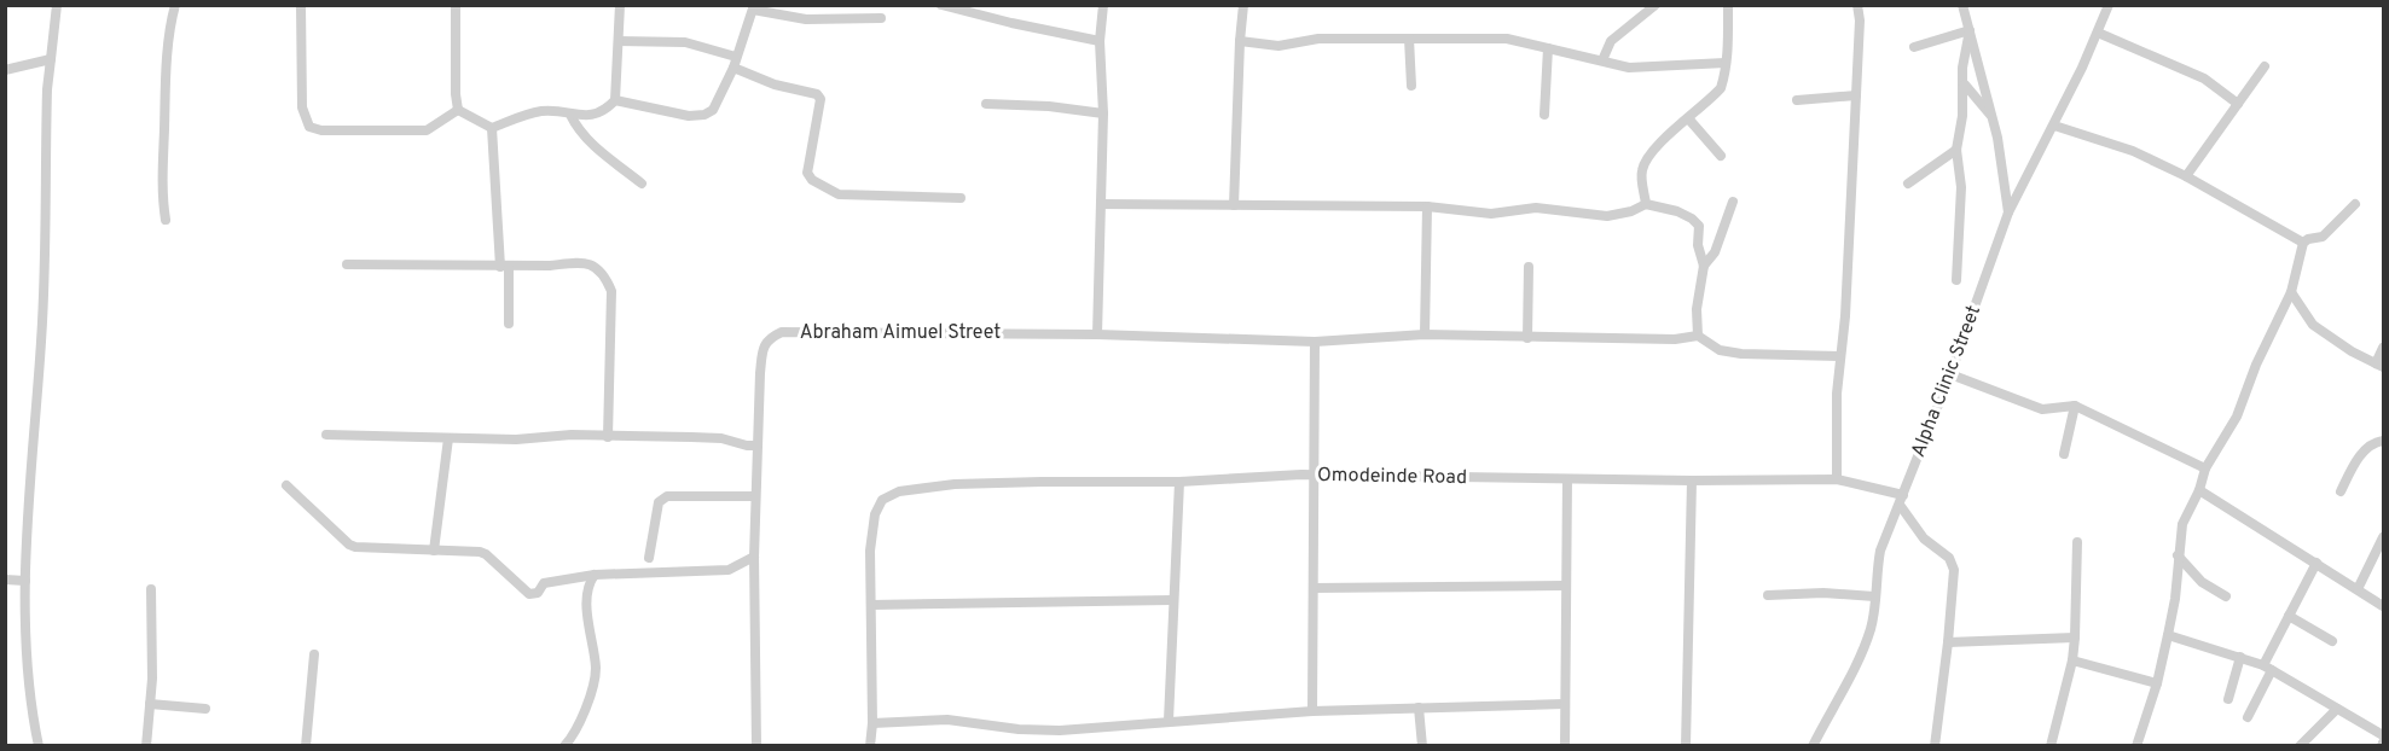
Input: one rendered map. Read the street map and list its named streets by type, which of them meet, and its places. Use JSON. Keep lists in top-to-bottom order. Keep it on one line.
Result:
{"streets":{"street":["Abraham Aimuel Street","Alpha Clinic Street","Omodeinde Road"]},"crossings":[["Alpha Clinic Street","Omodeinde Road"]]}
